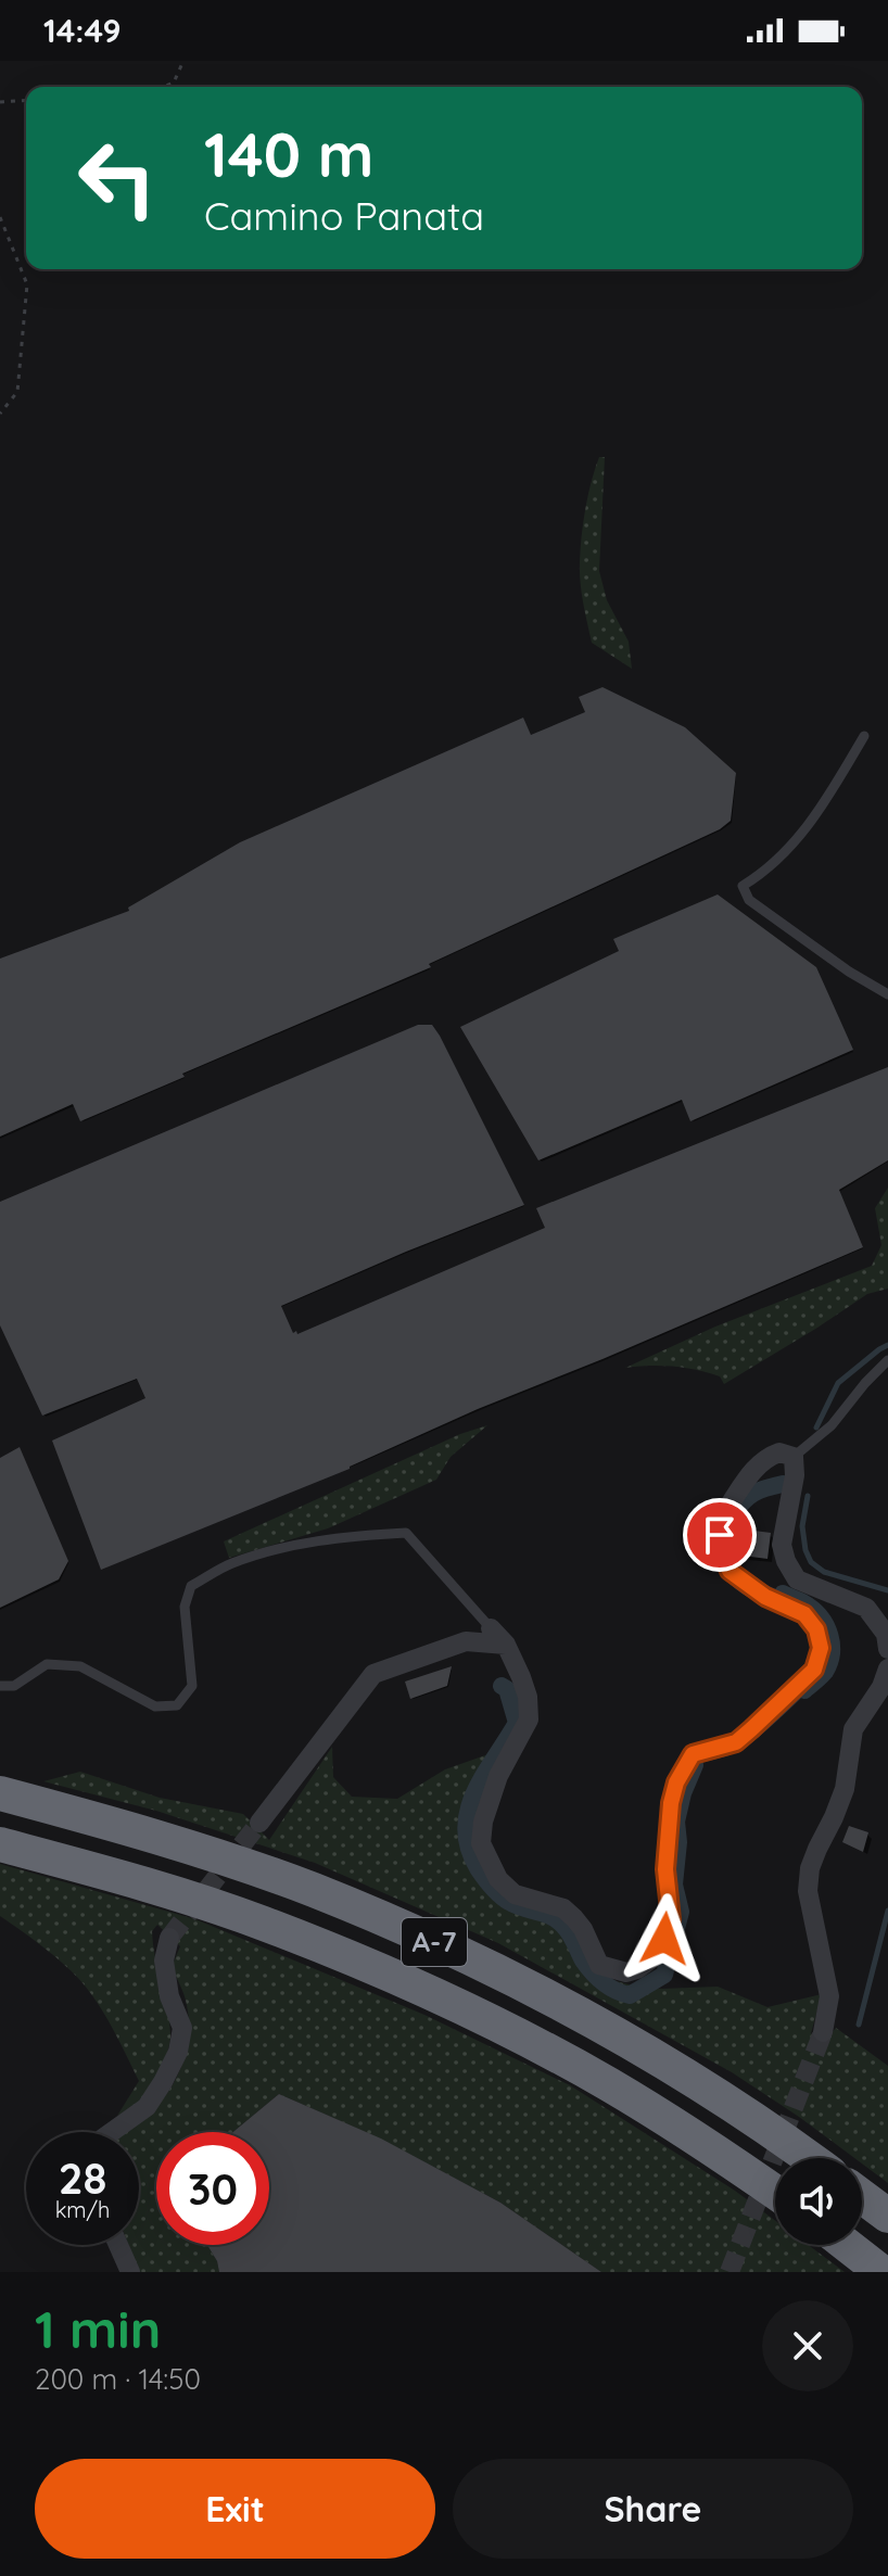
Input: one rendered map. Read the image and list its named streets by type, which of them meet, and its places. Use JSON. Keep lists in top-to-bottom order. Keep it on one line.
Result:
{"streets":{"highway":["A-7"]},"page":{"status":"14:49","turn":["140 m","Camino Panata"],"speed":"28 km/h","limit":"30","heading":["1 min","200 m · 14:50"],"buttons":["Exit","Share"]}}
